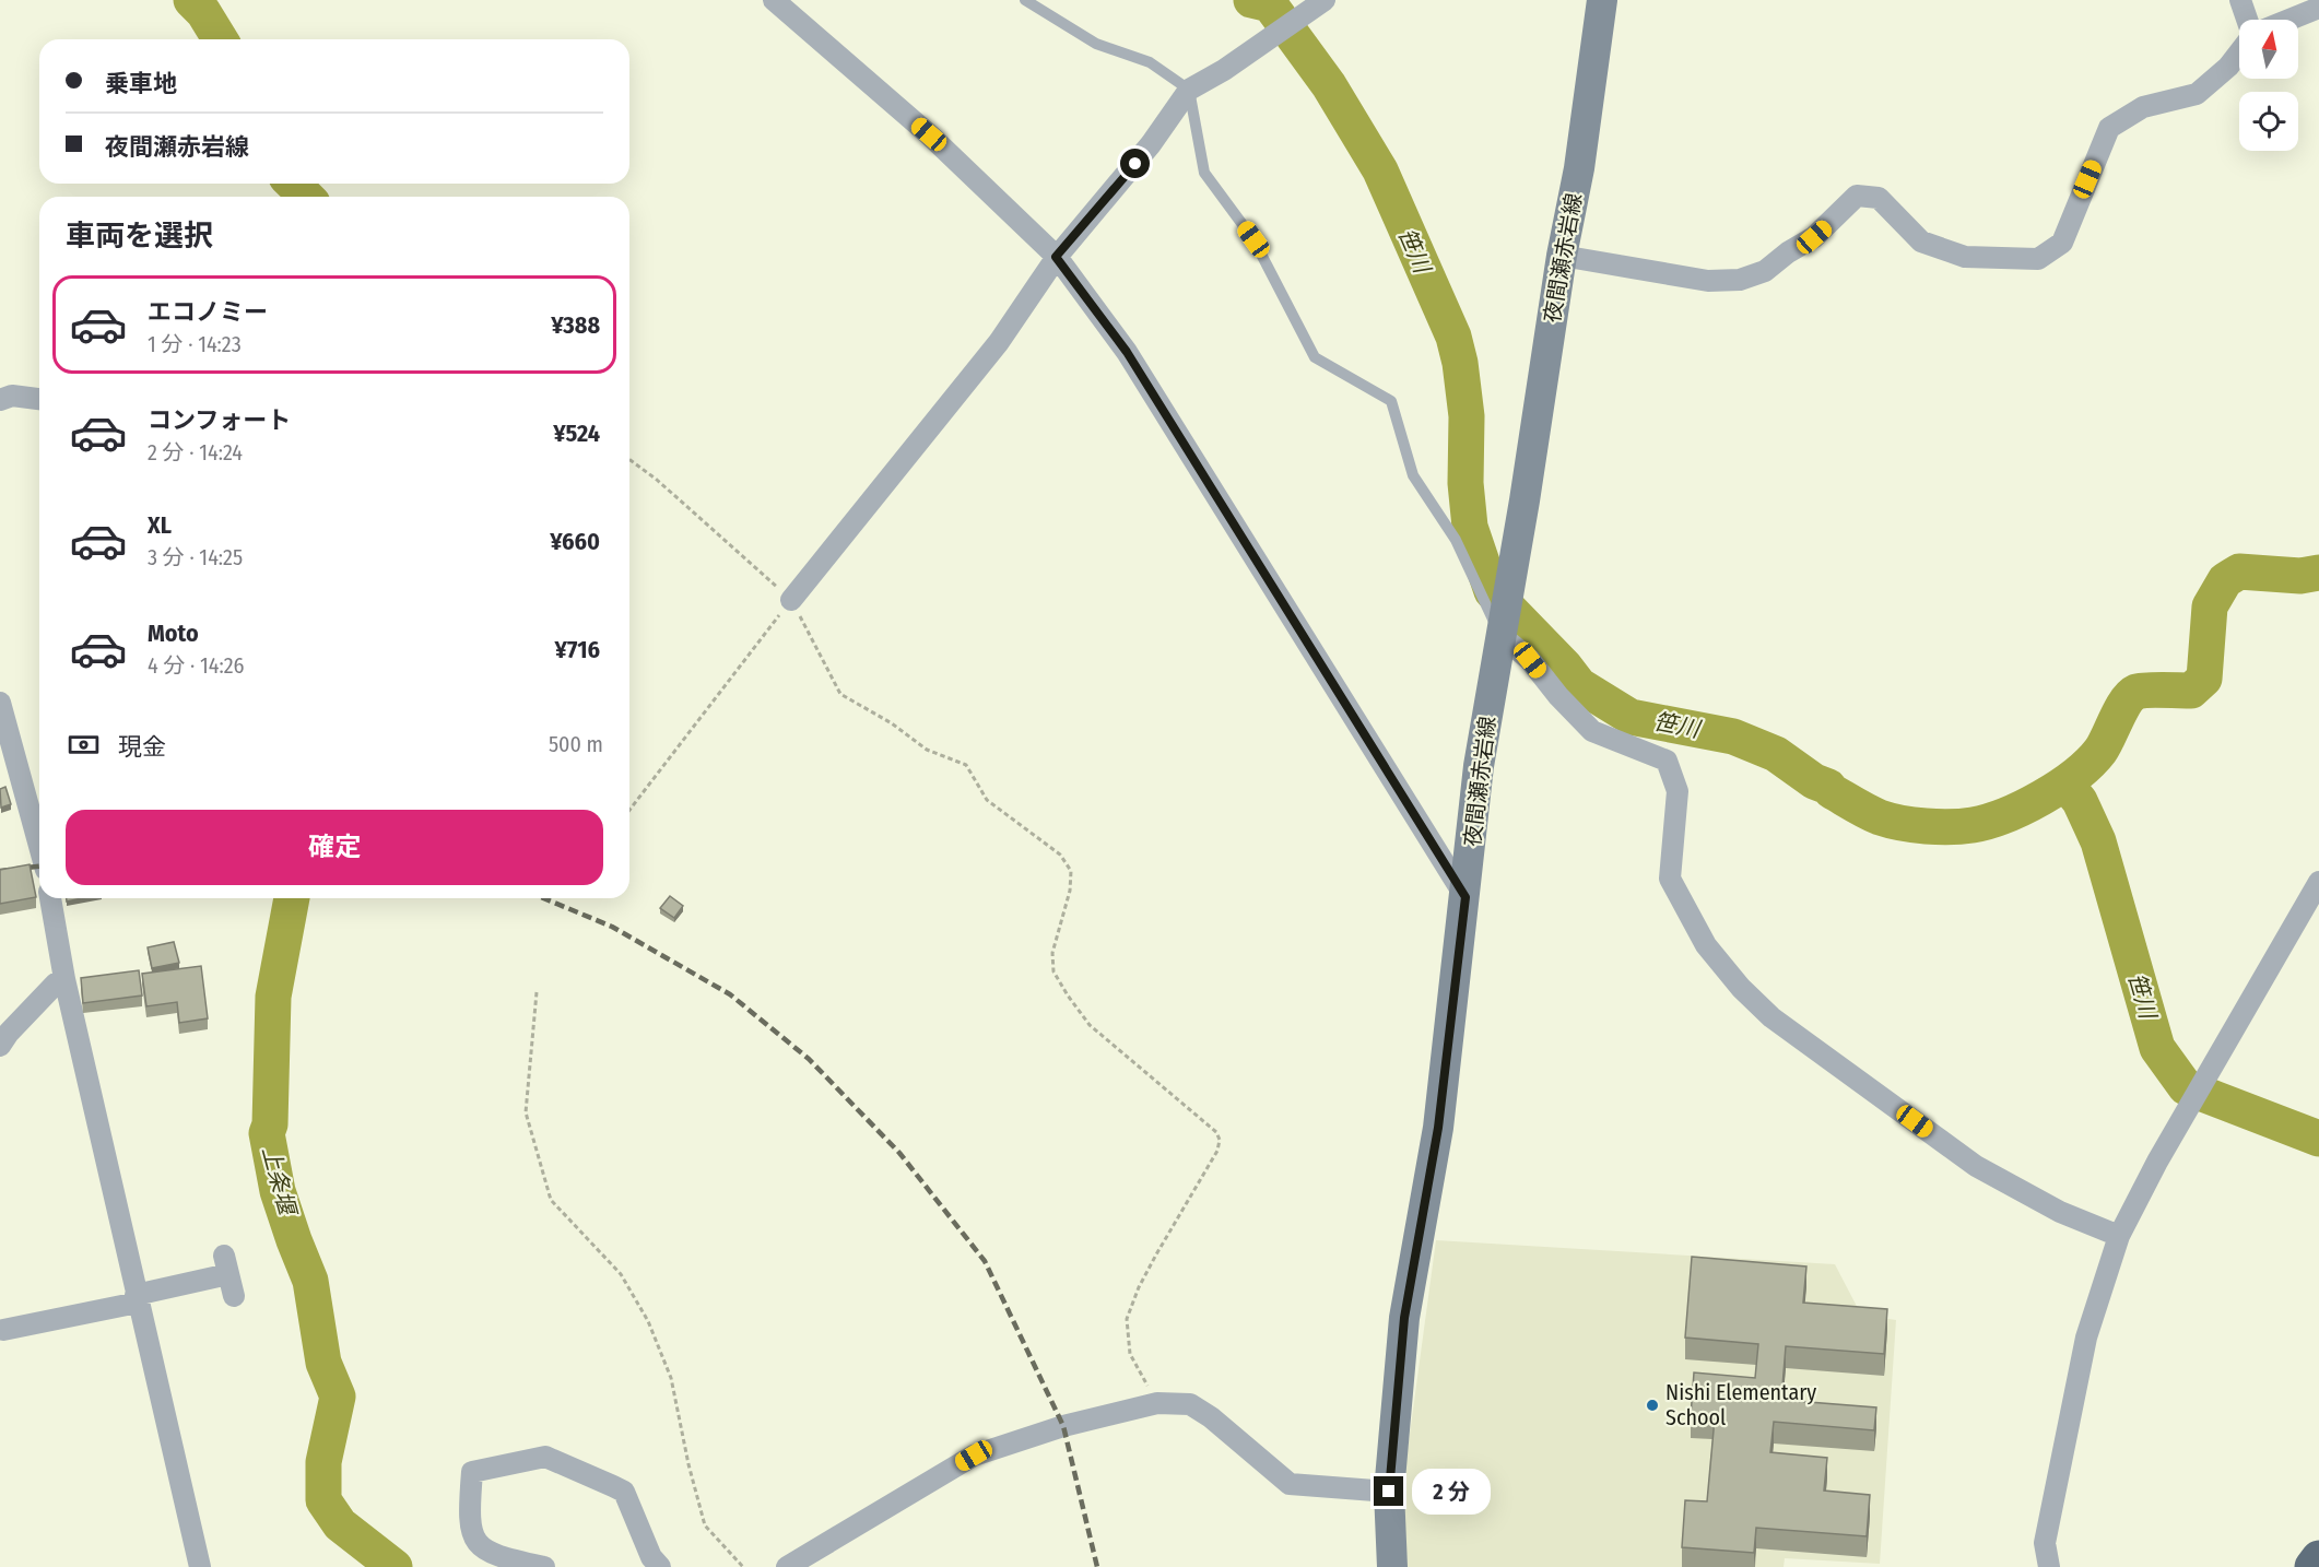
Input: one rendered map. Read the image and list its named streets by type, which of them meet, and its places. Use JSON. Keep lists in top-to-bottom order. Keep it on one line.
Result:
{"streets":{"main road":["夜間瀬赤岩線"]},"water":["笹川","上条堰"],"places":["Nishi Elementary School"],"north":"top","page":{"banner":["乗車地","夜間瀬赤岩線"],"heading":"車両を選択","list":[{"name":"エコノミー","note":"1 分 · 14:23","value":"¥388"},{"name":"コンフォート","note":"2 分 · 14:24","value":"¥524"},{"name":"XL","note":"3 分 · 14:25","value":"¥660"},{"name":"Moto","note":"4 分 · 14:26","value":"¥716"}],"pay":["現金","500 m"],"buttons":"確定","bubble":"2 分"}}
